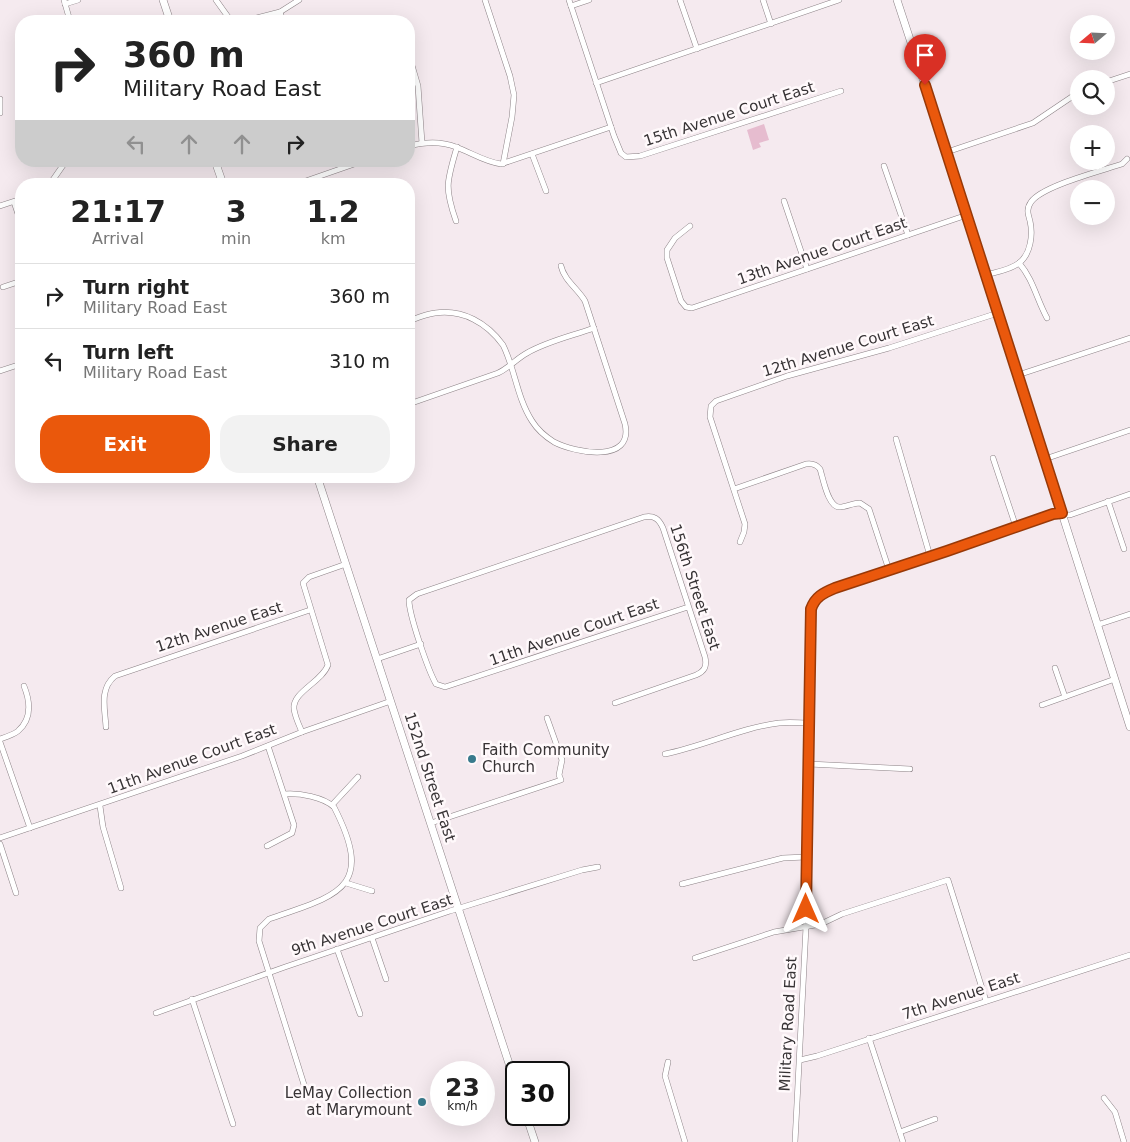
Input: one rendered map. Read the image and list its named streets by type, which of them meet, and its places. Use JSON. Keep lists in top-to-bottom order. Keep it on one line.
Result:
{"streets":{"street":["15th Avenue Court East","13th Avenue Court East","12th Avenue Court East","156th Street East","12th Avenue East","11th Avenue Court East","152nd Street East","9th Avenue Court East","7th Avenue East","Military Road East"]},"crossings":[["156th Street East","11th Avenue Court East"],["11th Avenue Court East","152nd Street East"],["152nd Street East","9th Avenue Court East"],["7th Avenue East","Military Road East"]],"places":["Faith Community Church","LeMay Collection at Marymount"],"north":"left","page":{"map_buttons":["+","−"],"turn":["360 m","Military Road East"],"eta":["21:17","Arrival","3","min","1.2","km"],"list":[{"name":"Turn right","note":"Military Road East","value":"360 m"},{"name":"Turn left","note":"Military Road East","value":"310 m"}],"buttons":["Exit","Share"],"speed":"23 km/h","limit":"30"}}
